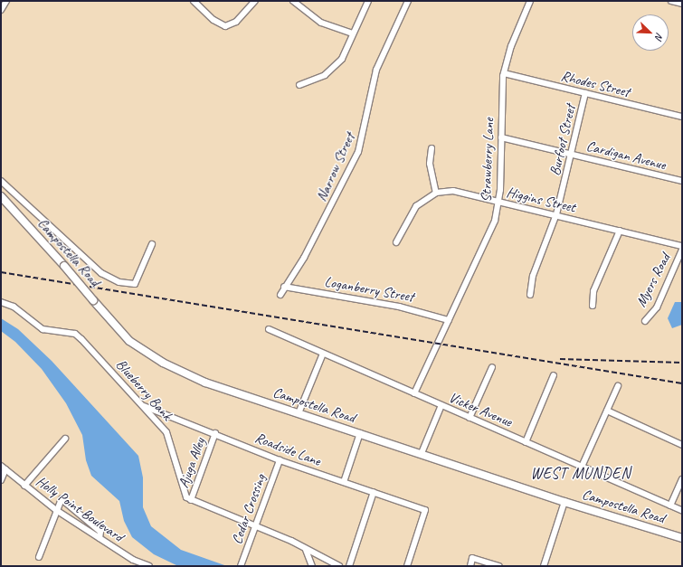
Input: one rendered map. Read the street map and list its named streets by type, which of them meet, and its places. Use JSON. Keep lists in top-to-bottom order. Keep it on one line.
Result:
{"streets":{"main road":["Campostella Road"],"street":["Rhodes Street","Burfoot Street","Cardigan Avenue","Strawberry Lane","Narrow Street","Higgins Street","Myers Road","Loganberry Street","Blueberry Bank","Vicker Avenue","Roadside Lane","Ajuga Alley","Holly Point Boulevard","Cedar Crossing"]},"crossings":[["Rhodes Street","Burfoot Street"],["Rhodes Street","Strawberry Lane"],["Burfoot Street","Cardigan Avenue"],["Burfoot Street","Higgins Street"],["Cardigan Avenue","Strawberry Lane"],["Strawberry Lane","Higgins Street"],["Strawberry Lane","Loganberry Street"],["Strawberry Lane","Vicker Avenue"],["Narrow Street","Loganberry Street"],["Blueberry Bank","Roadside Lane"],["Blueberry Bank","Ajuga Alley"],["Roadside Lane","Ajuga Alley"],["Roadside Lane","Cedar Crossing"]],"districts":["WEST MUNDEN"],"north":"bottom right"}
